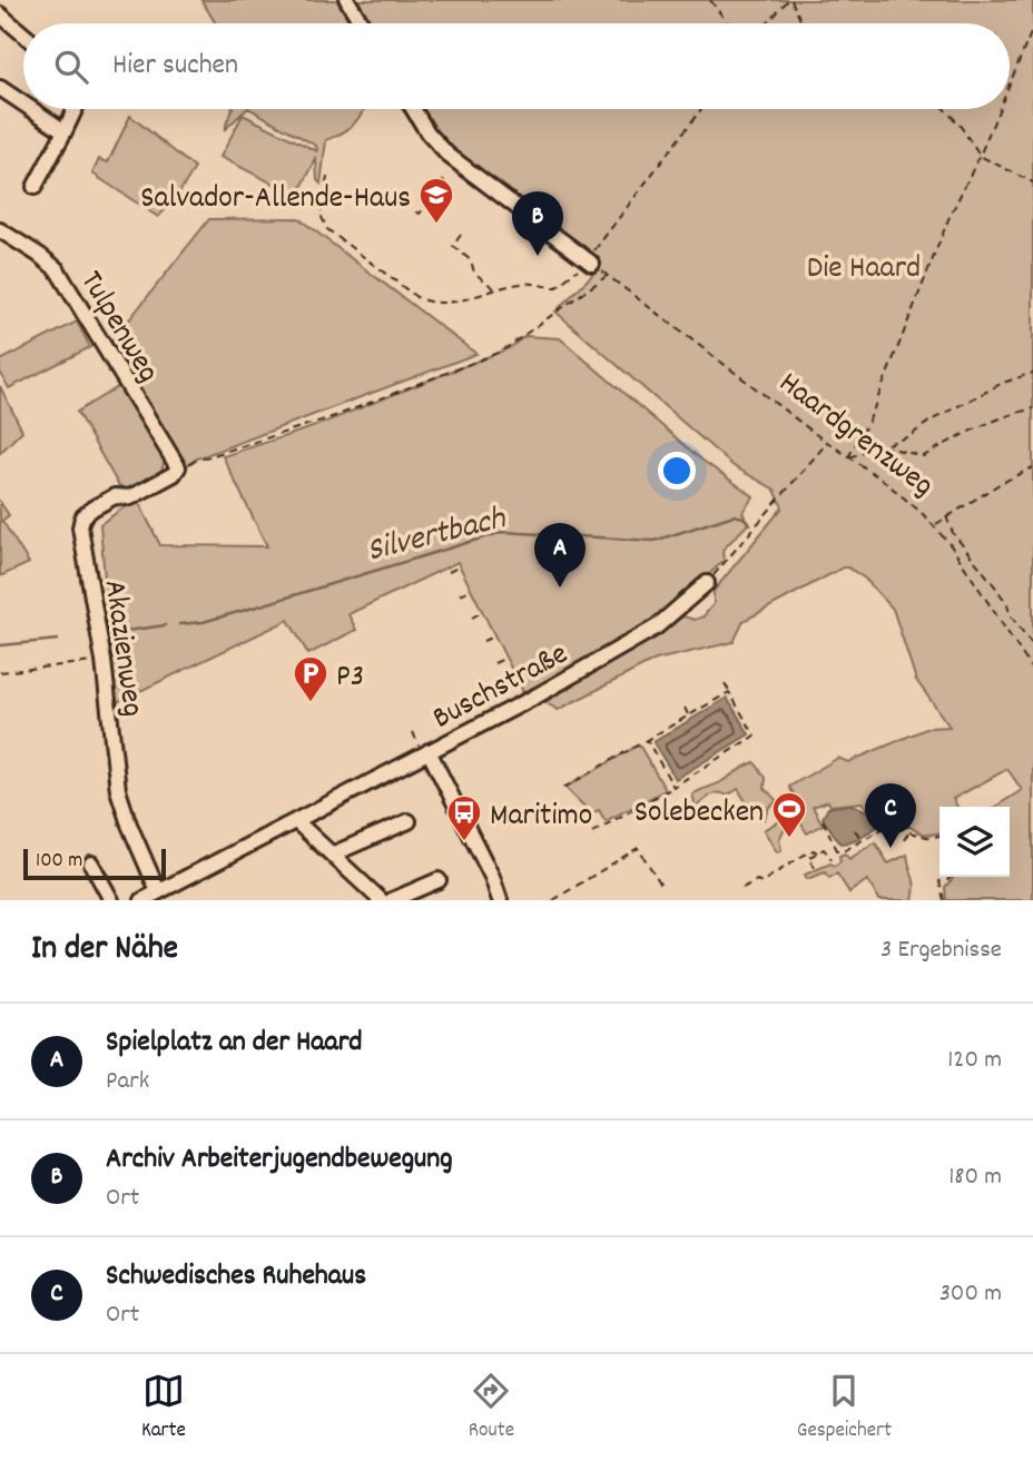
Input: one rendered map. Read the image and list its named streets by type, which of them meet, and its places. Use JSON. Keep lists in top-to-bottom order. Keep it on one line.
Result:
{"streets":{"street":["Tulpenweg","Akazienweg","Buschstraße"],"path":["Haardgrenzweg"]},"crossings":[["Tulpenweg","Haardgrenzweg"],["Tulpenweg","Akazienweg"],["Haardgrenzweg","Akazienweg"],["Akazienweg","Buschstraße"]],"water":["Silvertbach"],"parks":["Die Haard"],"places":{"school or university":["Salvador-Allende-Haus"],"parking":["P3"],"sports":["Solebecken"],"bus stop":["Maritimo"]},"scale_bar":"100 m","page":{"search":"Hier suchen","pins":["B","A","C"],"scale":"100 m","heading":["In der Nähe","3 Ergebnisse"],"list":[{"mark":"A","name":"Spielplatz an der Haard","note":"Park","value":"120 m"},{"mark":"B","name":"Archiv Arbeiterjugendbewegung","note":"Ort","value":"180 m"},{"mark":"C","name":"Schwedisches Ruhehaus","note":"Ort","value":"300 m"}],"nav":["Karte","Route","Gespeichert"]}}
